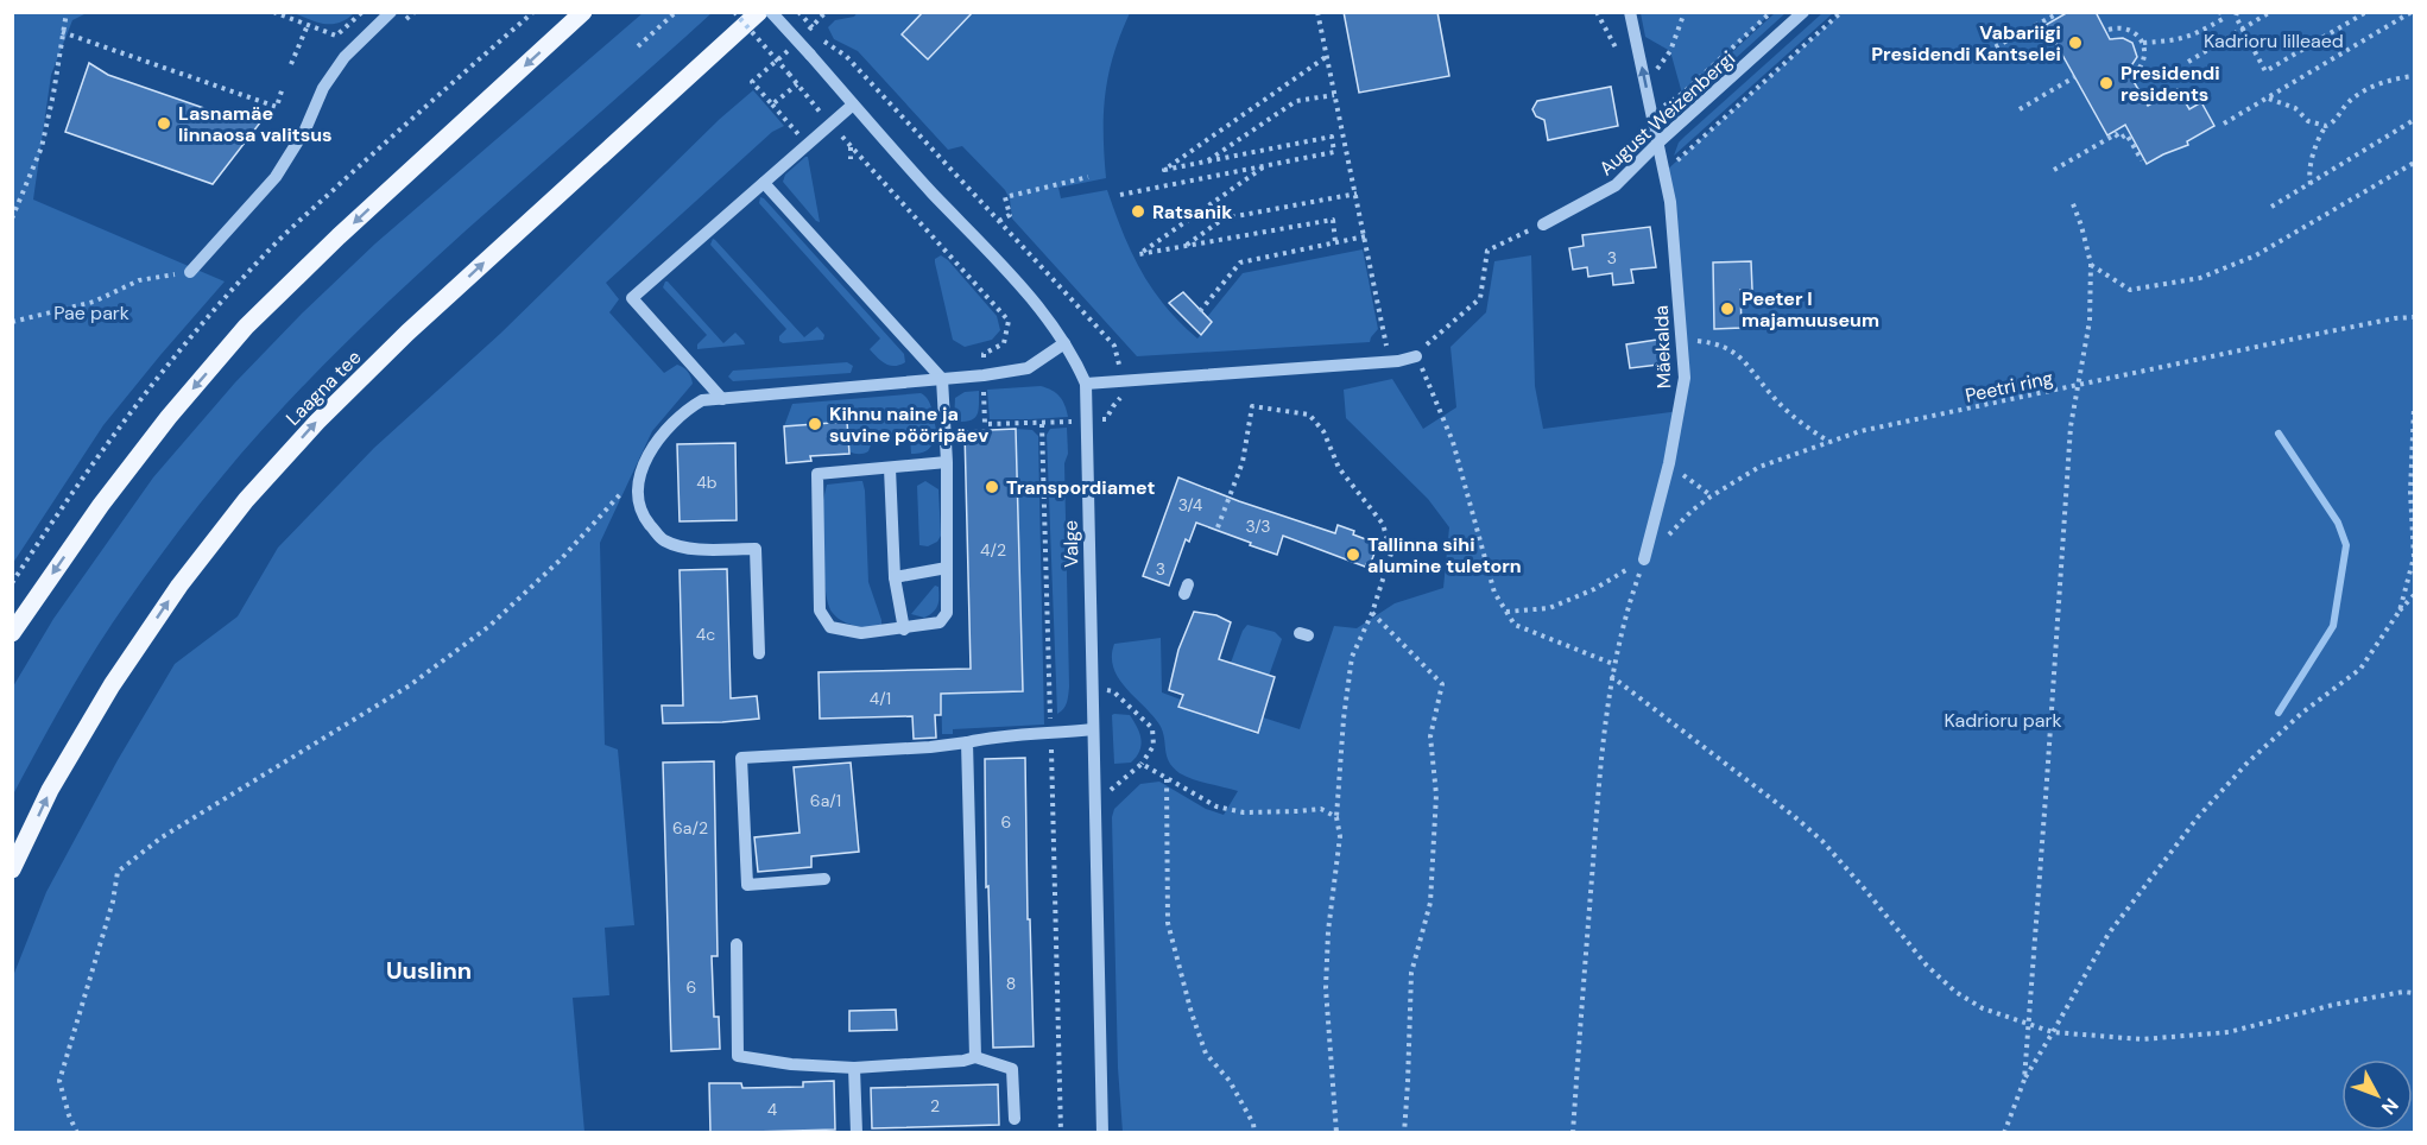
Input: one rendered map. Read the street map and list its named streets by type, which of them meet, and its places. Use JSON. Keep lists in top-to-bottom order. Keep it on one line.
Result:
{"streets":{"main road":["Laagna tee"],"street":["August Weizenbergi","Mäekalda","Valge"],"path":["Peetri ring"]},"crossings":[["August Weizenbergi","Mäekalda"],["Mäekalda","Peetri ring"]],"districts":["Uuslinn"],"parks":["Kadrioru lilleaed","Pae park","Kadrioru park"],"places":["Vabariigi Presidendi Kantselei","Presidendi residents","Lasnamäe linnaosa valitsus","Ratsanik","Peeter I majamuuseum","Kihnu naine ja suvine pööripäev","Transpordiamet","Tallinna sihi alumine tuletorn"],"house_numbers":["3","4b","3/4","3/3","4/2","3","4c","4/1","6a/1","6","6a/2","8","6","2","4"],"north":"bottom right"}
